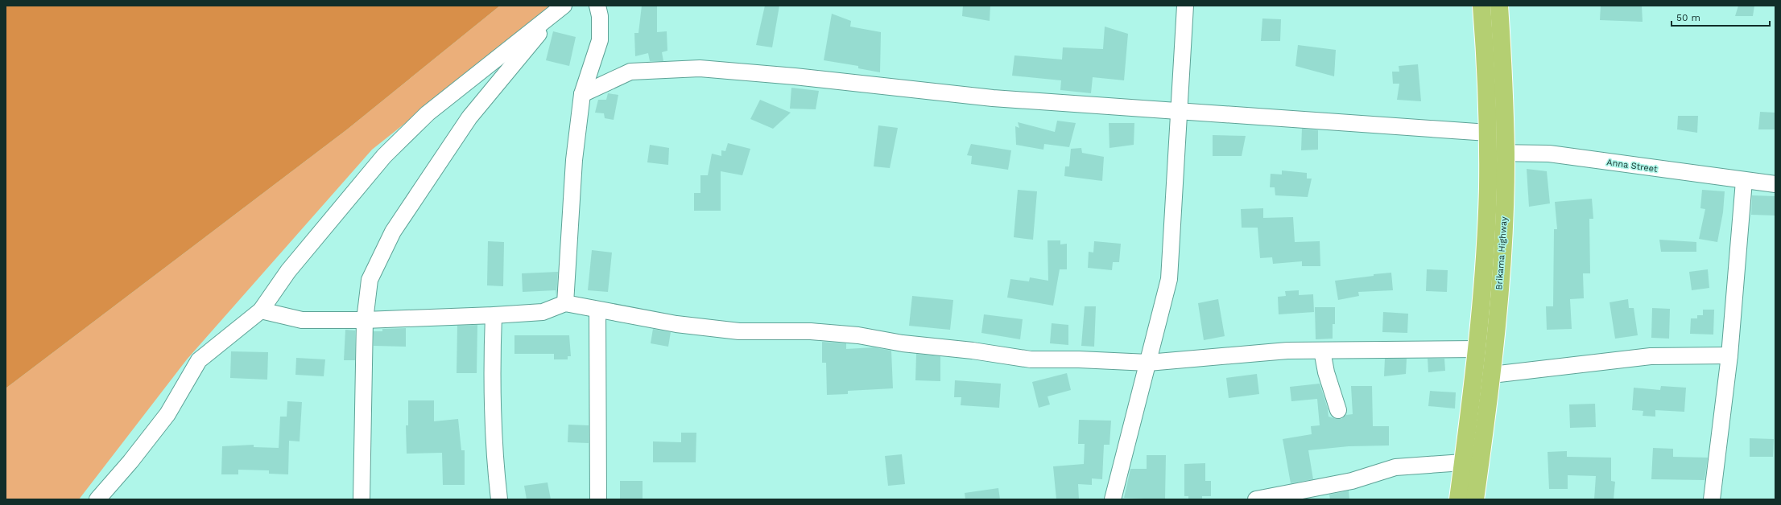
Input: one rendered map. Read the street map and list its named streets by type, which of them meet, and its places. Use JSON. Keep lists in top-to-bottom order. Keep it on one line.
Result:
{"streets":{"highway":["Brikama Highway"],"street":["Anna Street"]},"crossings":[["Anna Street","Brikama Highway"]],"scale_bar":"50 m"}
